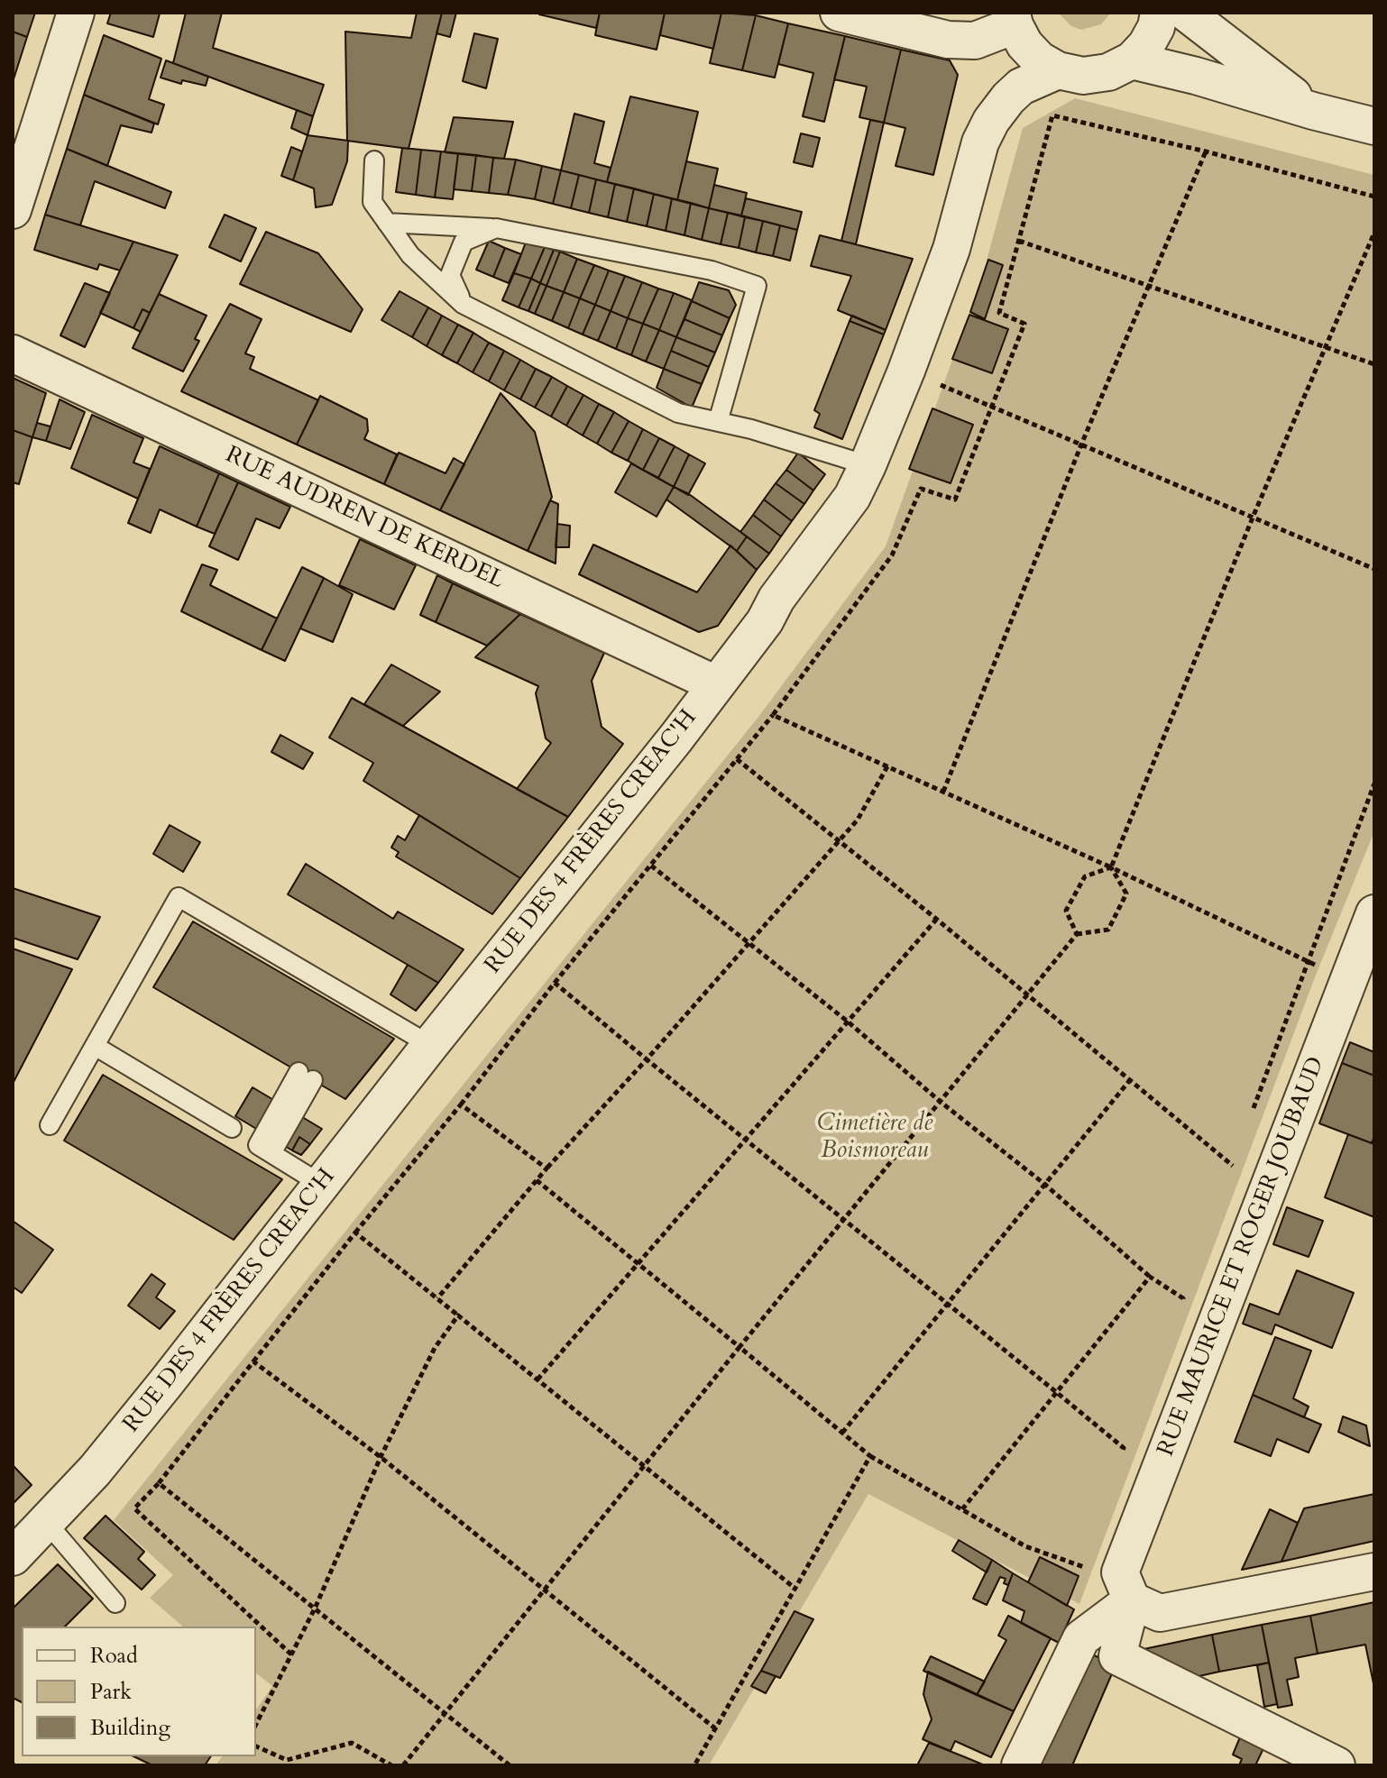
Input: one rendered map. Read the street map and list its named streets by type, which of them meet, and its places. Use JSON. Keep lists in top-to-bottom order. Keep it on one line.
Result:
{"streets":{"street":["RUE AUDREN DE KERDEL","RUE DES 4 FRÈRES CREAC'H","RUE MAURICE ET ROGER JOUBAUD"]},"crossings":[["RUE AUDREN DE KERDEL","RUE DES 4 FRÈRES CREAC'H"]],"parks":["Cimetière de Boismoreau"],"legend":["Road","Park","Building"]}
